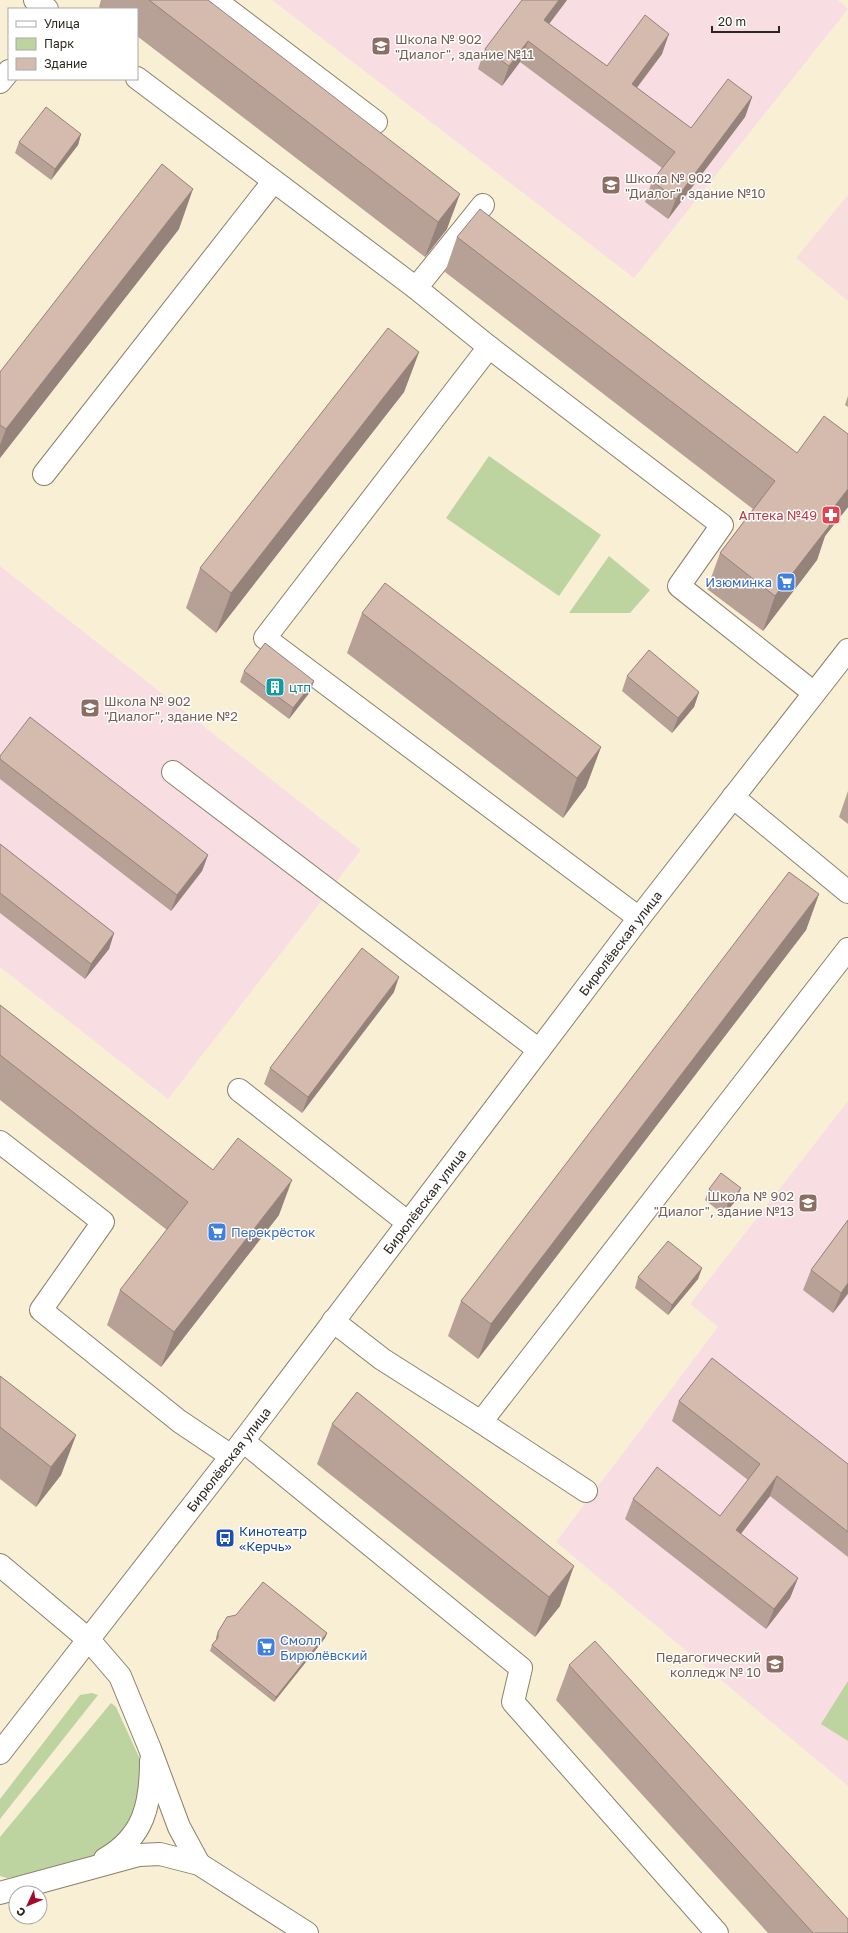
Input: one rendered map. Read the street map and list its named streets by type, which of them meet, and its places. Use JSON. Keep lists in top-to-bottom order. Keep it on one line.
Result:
{"streets":{"street":["Бирюлёвская улица"]},"places":{"school or university":["Школа № 902 \"Диалог\", здание №11","Школа № 902 \"Диалог\", здание №10","Школа № 902 \"Диалог\", здание №2","Школа № 902 \"Диалог\", здание №13","Педагогический колледж № 10"],"pharmacy":["Аптека №49"],"supermarket":["Изюминка","Перекрёсток","Смолл Бирюлёвский"],"building":["цтп"],"bus stop":["Кинотеатр «Керчь»"]},"legend":["Улица","Парк","Здание"],"scale_bar":"20 m","north":"bottom left"}
